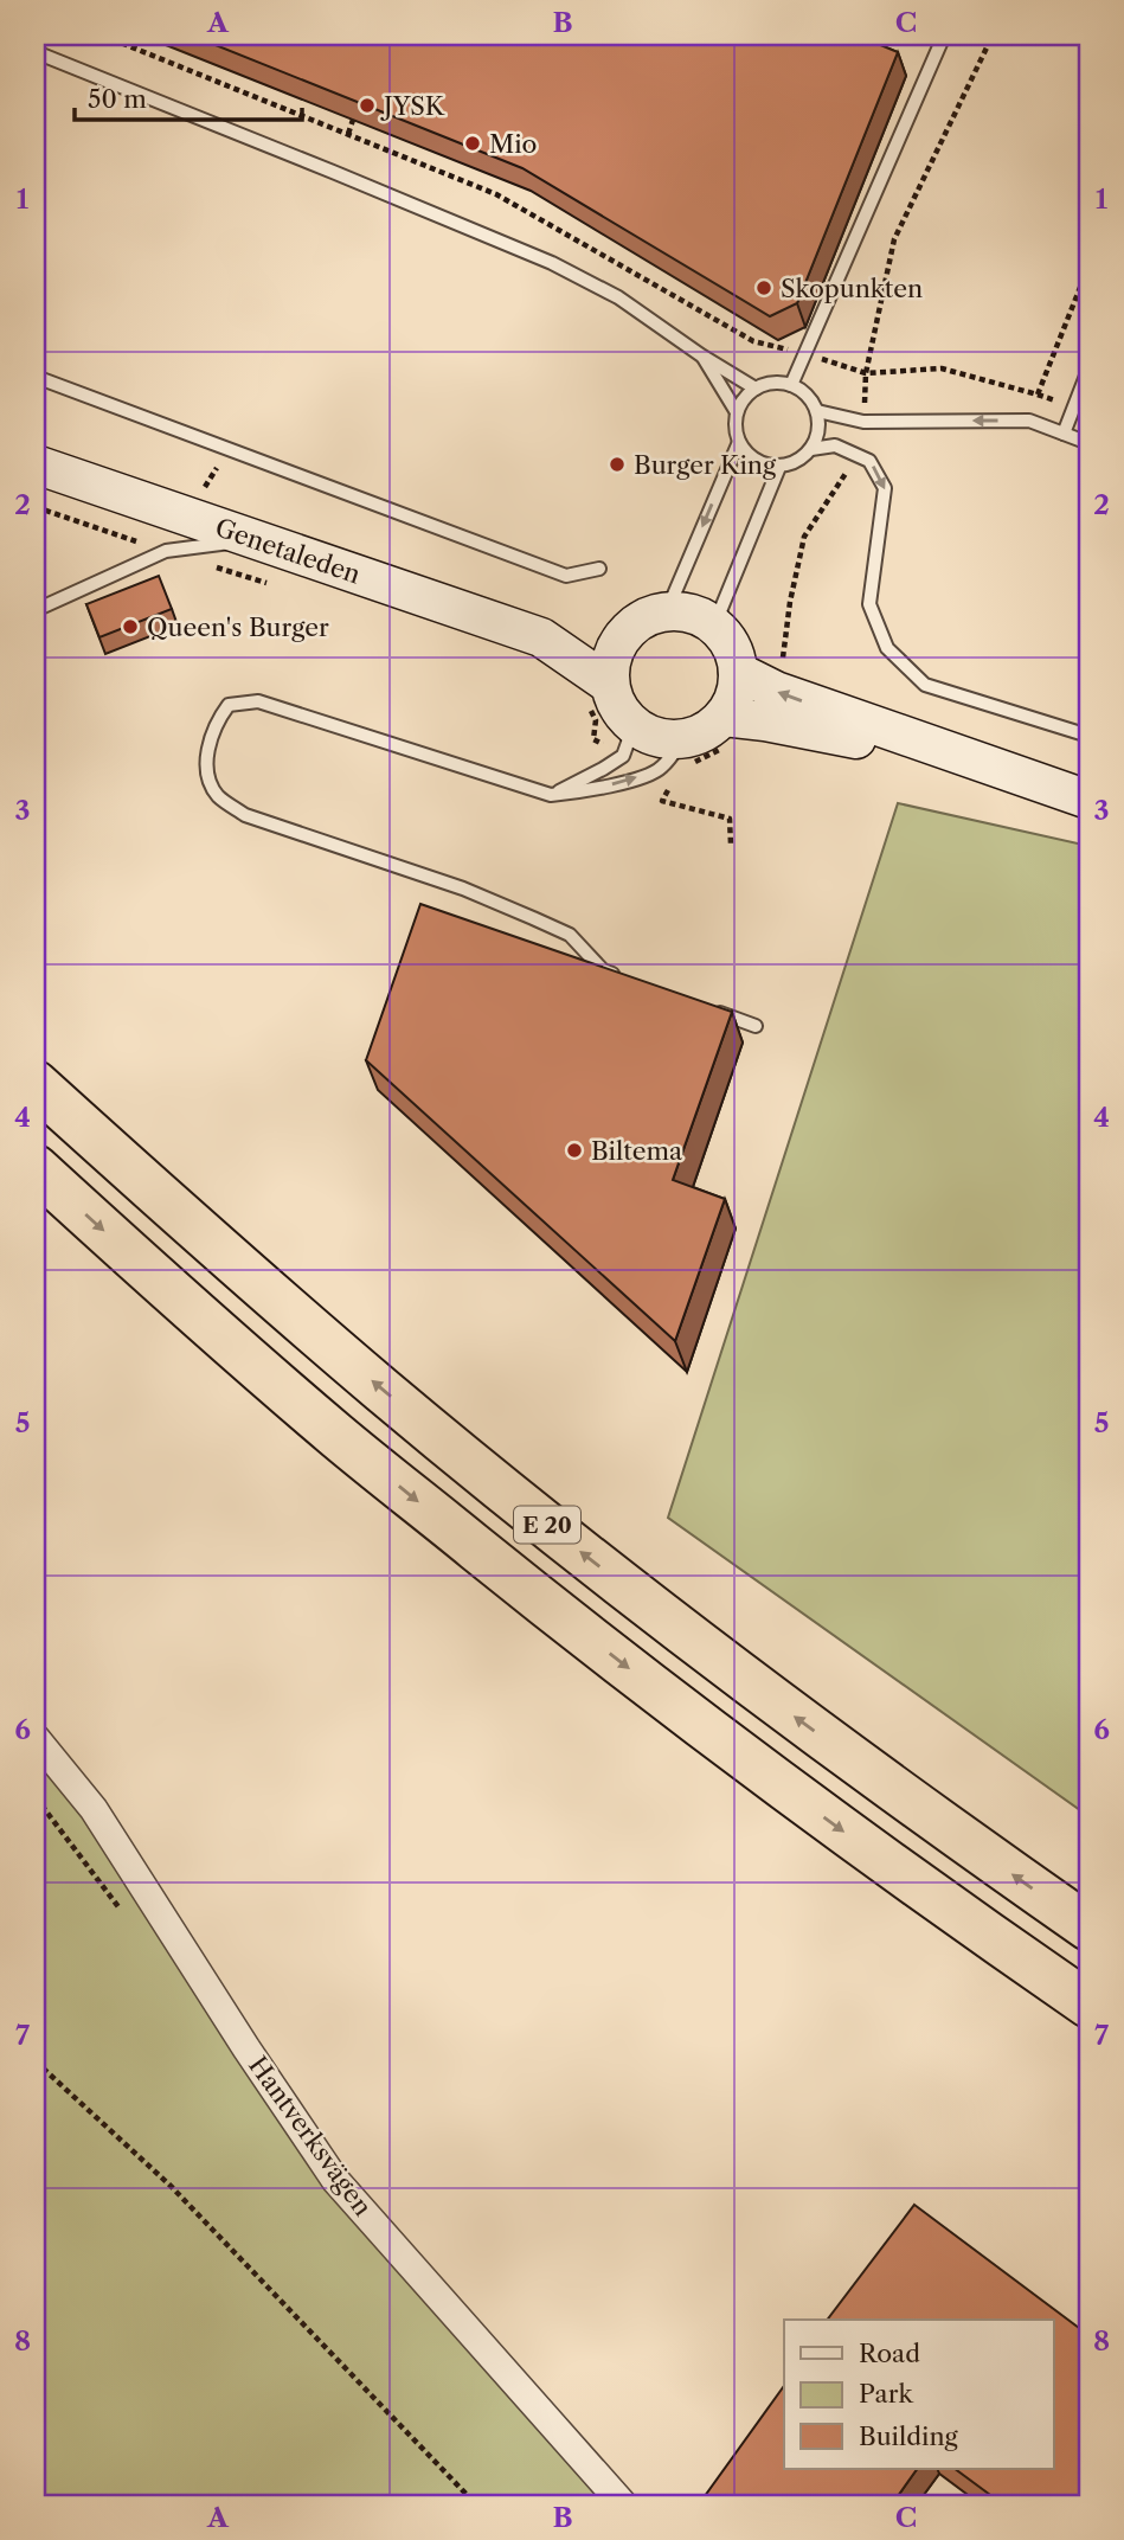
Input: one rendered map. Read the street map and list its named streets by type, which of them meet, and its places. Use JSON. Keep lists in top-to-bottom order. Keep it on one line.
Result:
{"streets":{"highway":["E 20"],"main road":["Genetaleden"],"street":["Hantverksvägen"]},"places":["JYSK","Mio","Skopunkten","Burger King","Queen's Burger","Biltema"],"legend":["Road","Park","Building"],"scale_bar":"50 m","grid":{"columns":["A","B","C"],"rows":["1","2","3","4","5","6","7","8"]}}
